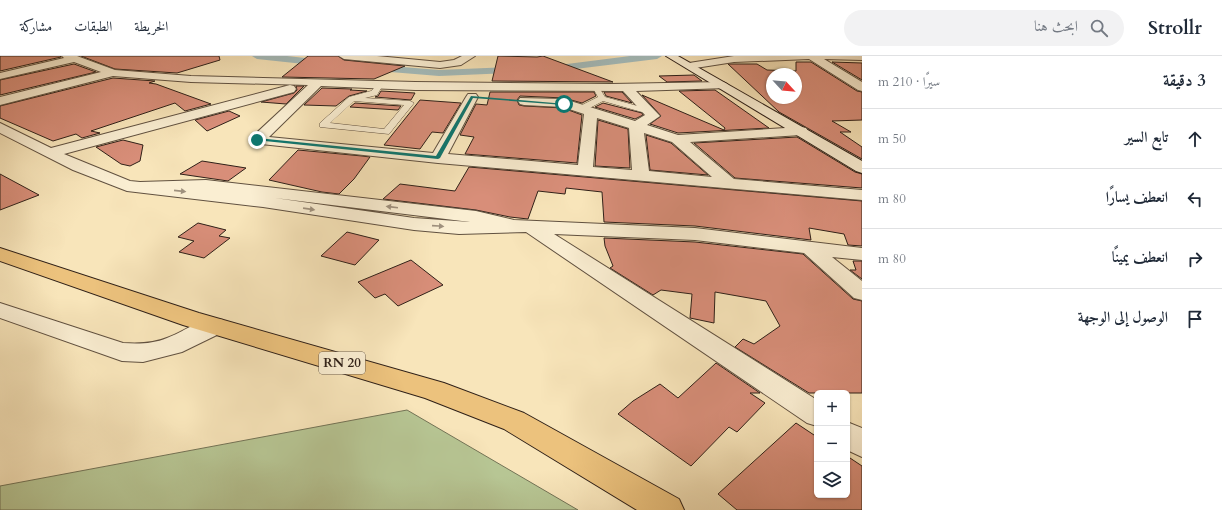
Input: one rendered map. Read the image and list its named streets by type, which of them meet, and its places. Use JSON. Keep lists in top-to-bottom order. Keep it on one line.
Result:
{"streets":{"main road":["RN 20"]},"north":"bottom right","page":{"header":"Strollr","search":"ابحث هنا","nav":["الخريطة","الطبقات","مشاركة"],"heading":["3 دقيقة","سيرًا · 210 m"],"list":[["تابع السير","50 m"],["انعطف يسارًا","80 m"],["انعطف يمينًا","80 m"],"الوصول إلى الوجهة"],"map_buttons":["+","−"]}}
